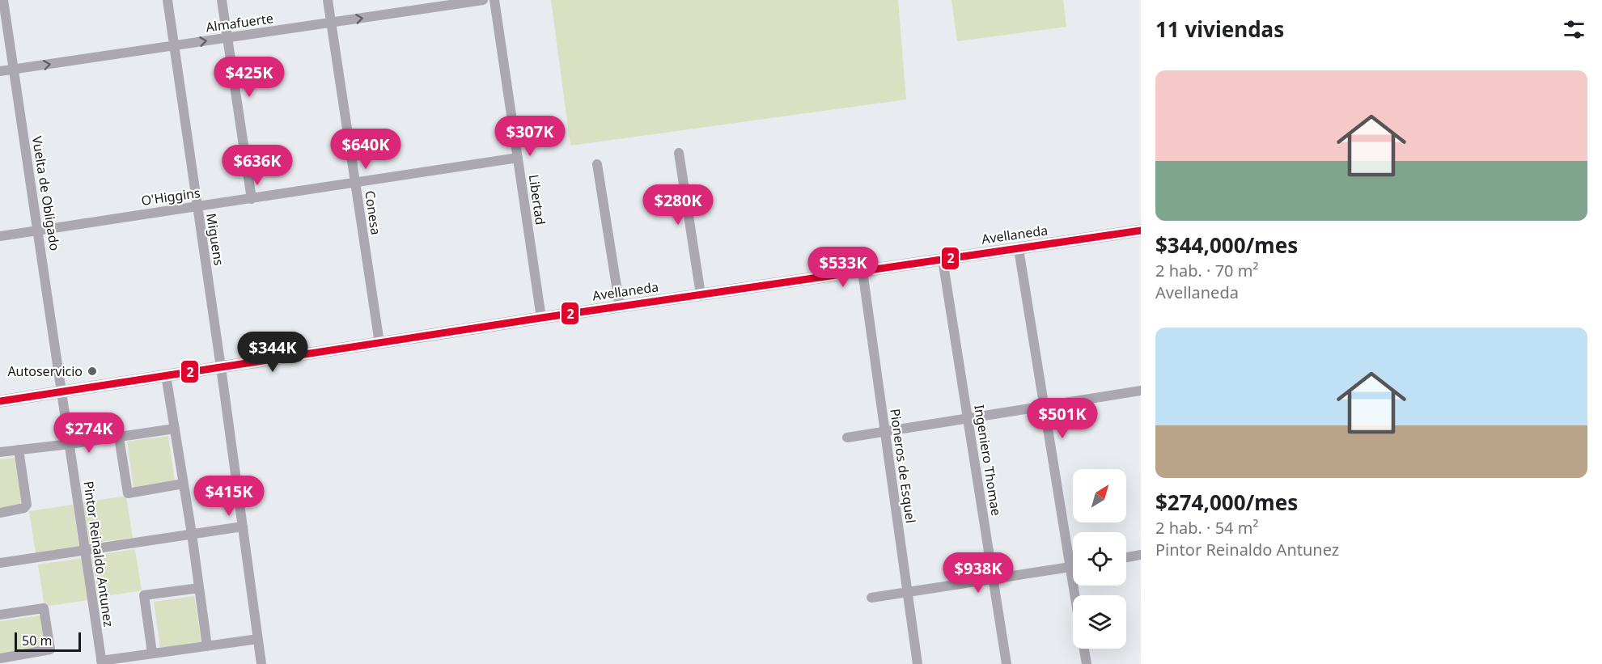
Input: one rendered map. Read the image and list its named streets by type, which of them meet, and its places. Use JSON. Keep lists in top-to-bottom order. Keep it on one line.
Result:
{"streets":{"street":["Almafuerte","Vuelta de Obligado","O'Higgins","Libertad","Conesa","Avellaneda","Miguens","Ingeniero Thomae","Pioneros de Esquel","Pintor Reinaldo Antunez"]},"crossings":[["Almafuerte","Vuelta de Obligado"],["Almafuerte","Conesa"],["Almafuerte","Miguens"],["Vuelta de Obligado","O'Higgins"],["Vuelta de Obligado","Avellaneda"],["Vuelta de Obligado","Pintor Reinaldo Antunez"],["O'Higgins","Libertad"],["O'Higgins","Conesa"],["O'Higgins","Miguens"],["Libertad","Avellaneda"],["Conesa","Avellaneda"],["Avellaneda","Miguens"],["Avellaneda","Ingeniero Thomae"],["Avellaneda","Pioneros de Esquel"],["Avellaneda","Pintor Reinaldo Antunez"]],"one_way":["Almafuerte"],"places":["Autoservicio"],"lines":["transit line 2"],"scale_bar":"50 m","north":"top right","page":{"heading":"11 viviendas","price":["$425K","$307K","$640K","$636K","$280K","$533K","$344K","$501K","$274K","$415K","$938K"],"list":[{"name":"$344,000/mes","note":"2 hab. · 70 m² · Avellaneda"},{"name":"$274,000/mes","note":"2 hab. · 54 m² · Pintor Reinaldo Antunez"}],"scale":"50 m"}}
